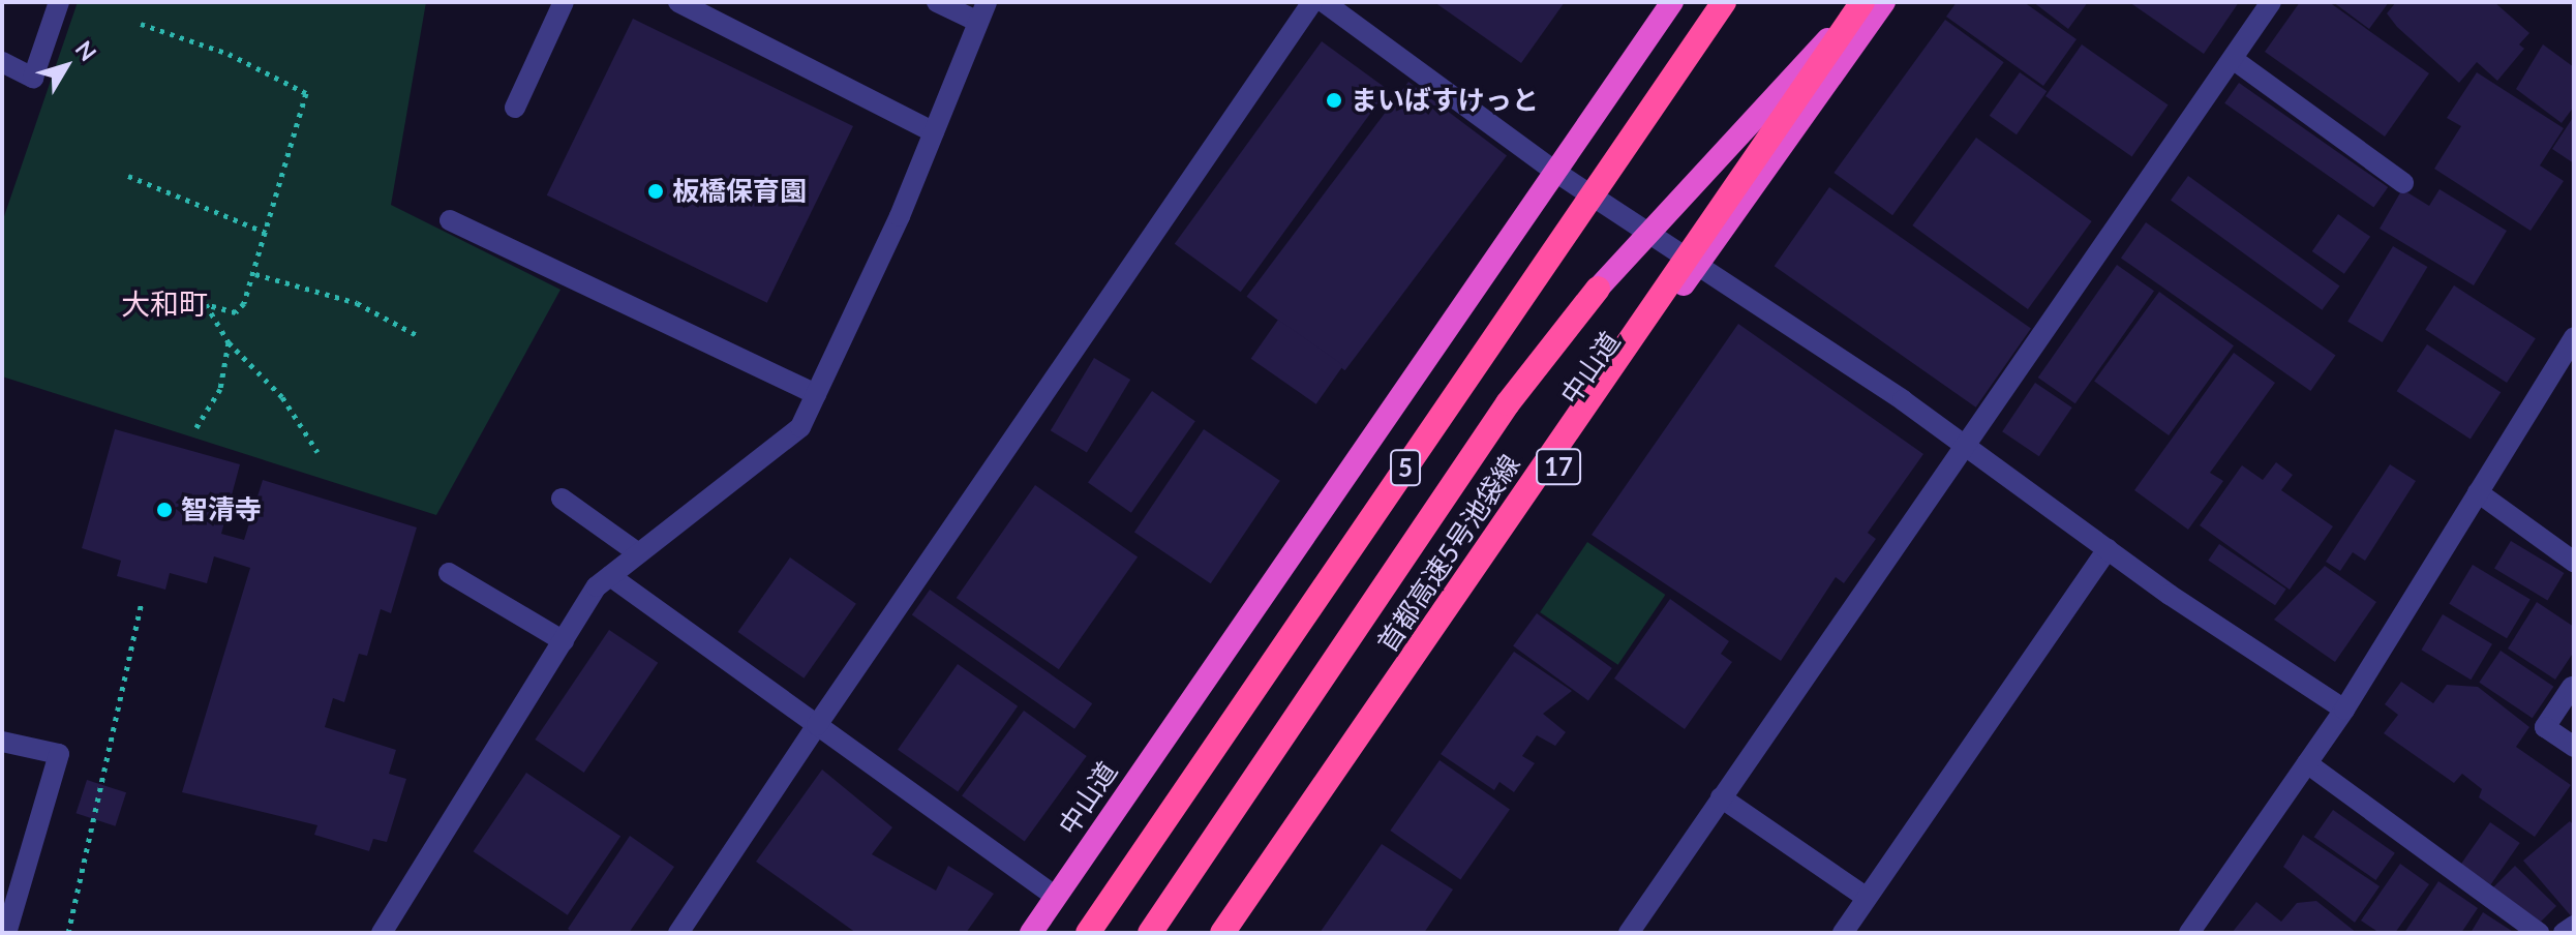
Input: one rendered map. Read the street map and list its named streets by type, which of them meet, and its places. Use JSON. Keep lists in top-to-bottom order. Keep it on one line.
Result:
{"streets":{"highway":["中山道","17","5","首都高速5号池袋線"]},"districts":["大和町"],"places":["まいばすけっと","板橋保育園","智清寺"],"north":"top right"}
